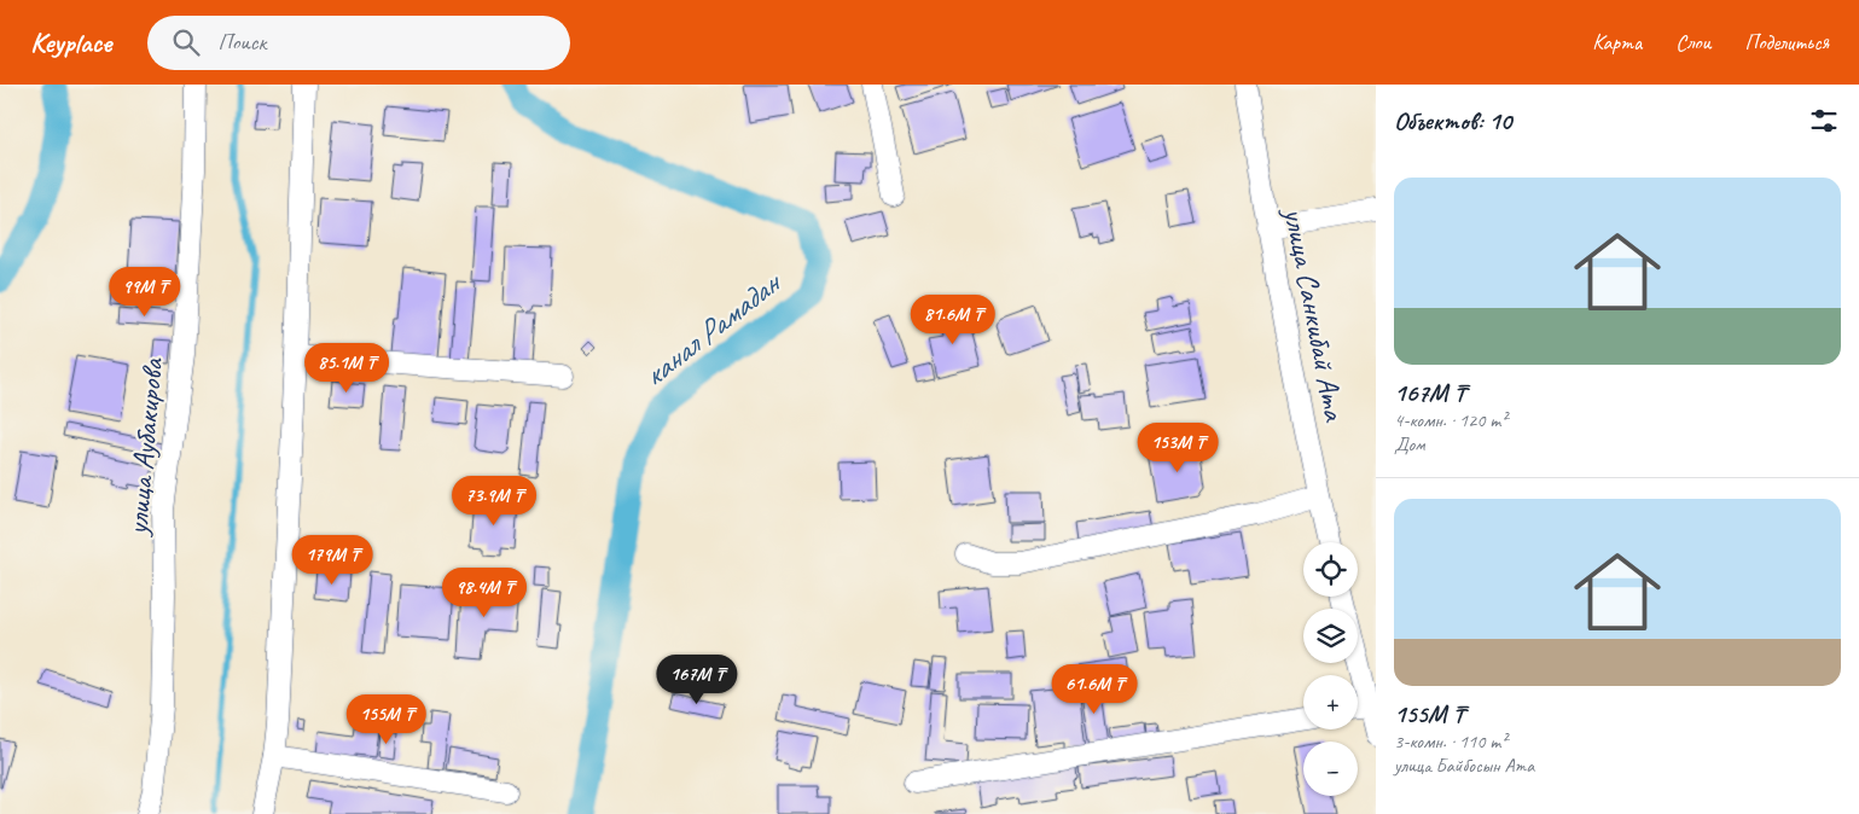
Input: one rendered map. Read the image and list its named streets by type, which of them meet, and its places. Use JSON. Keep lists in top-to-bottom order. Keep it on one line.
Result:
{"streets":{"street":["улица Санкибай Ата","улица Аубакирова"]},"water":["канал Рамадан"],"page":{"header":"Keyplace","search":"Поиск","nav":["Карта","Слои","Поделиться"],"heading":"Объектов: 10","list":[{"name":"167M ₸","note":"4-комн. · 120 m² · Дом"},{"name":"155M ₸","note":"3-комн. · 110 m² · улица Байбосын Ата"}],"price":["99M ₸","81.6M ₸","85.1M ₸","153M ₸","73.9M ₸","179M ₸","98.4M ₸","167M ₸","61.6M ₸","155M ₸"],"map_buttons":["+","−"]}}
